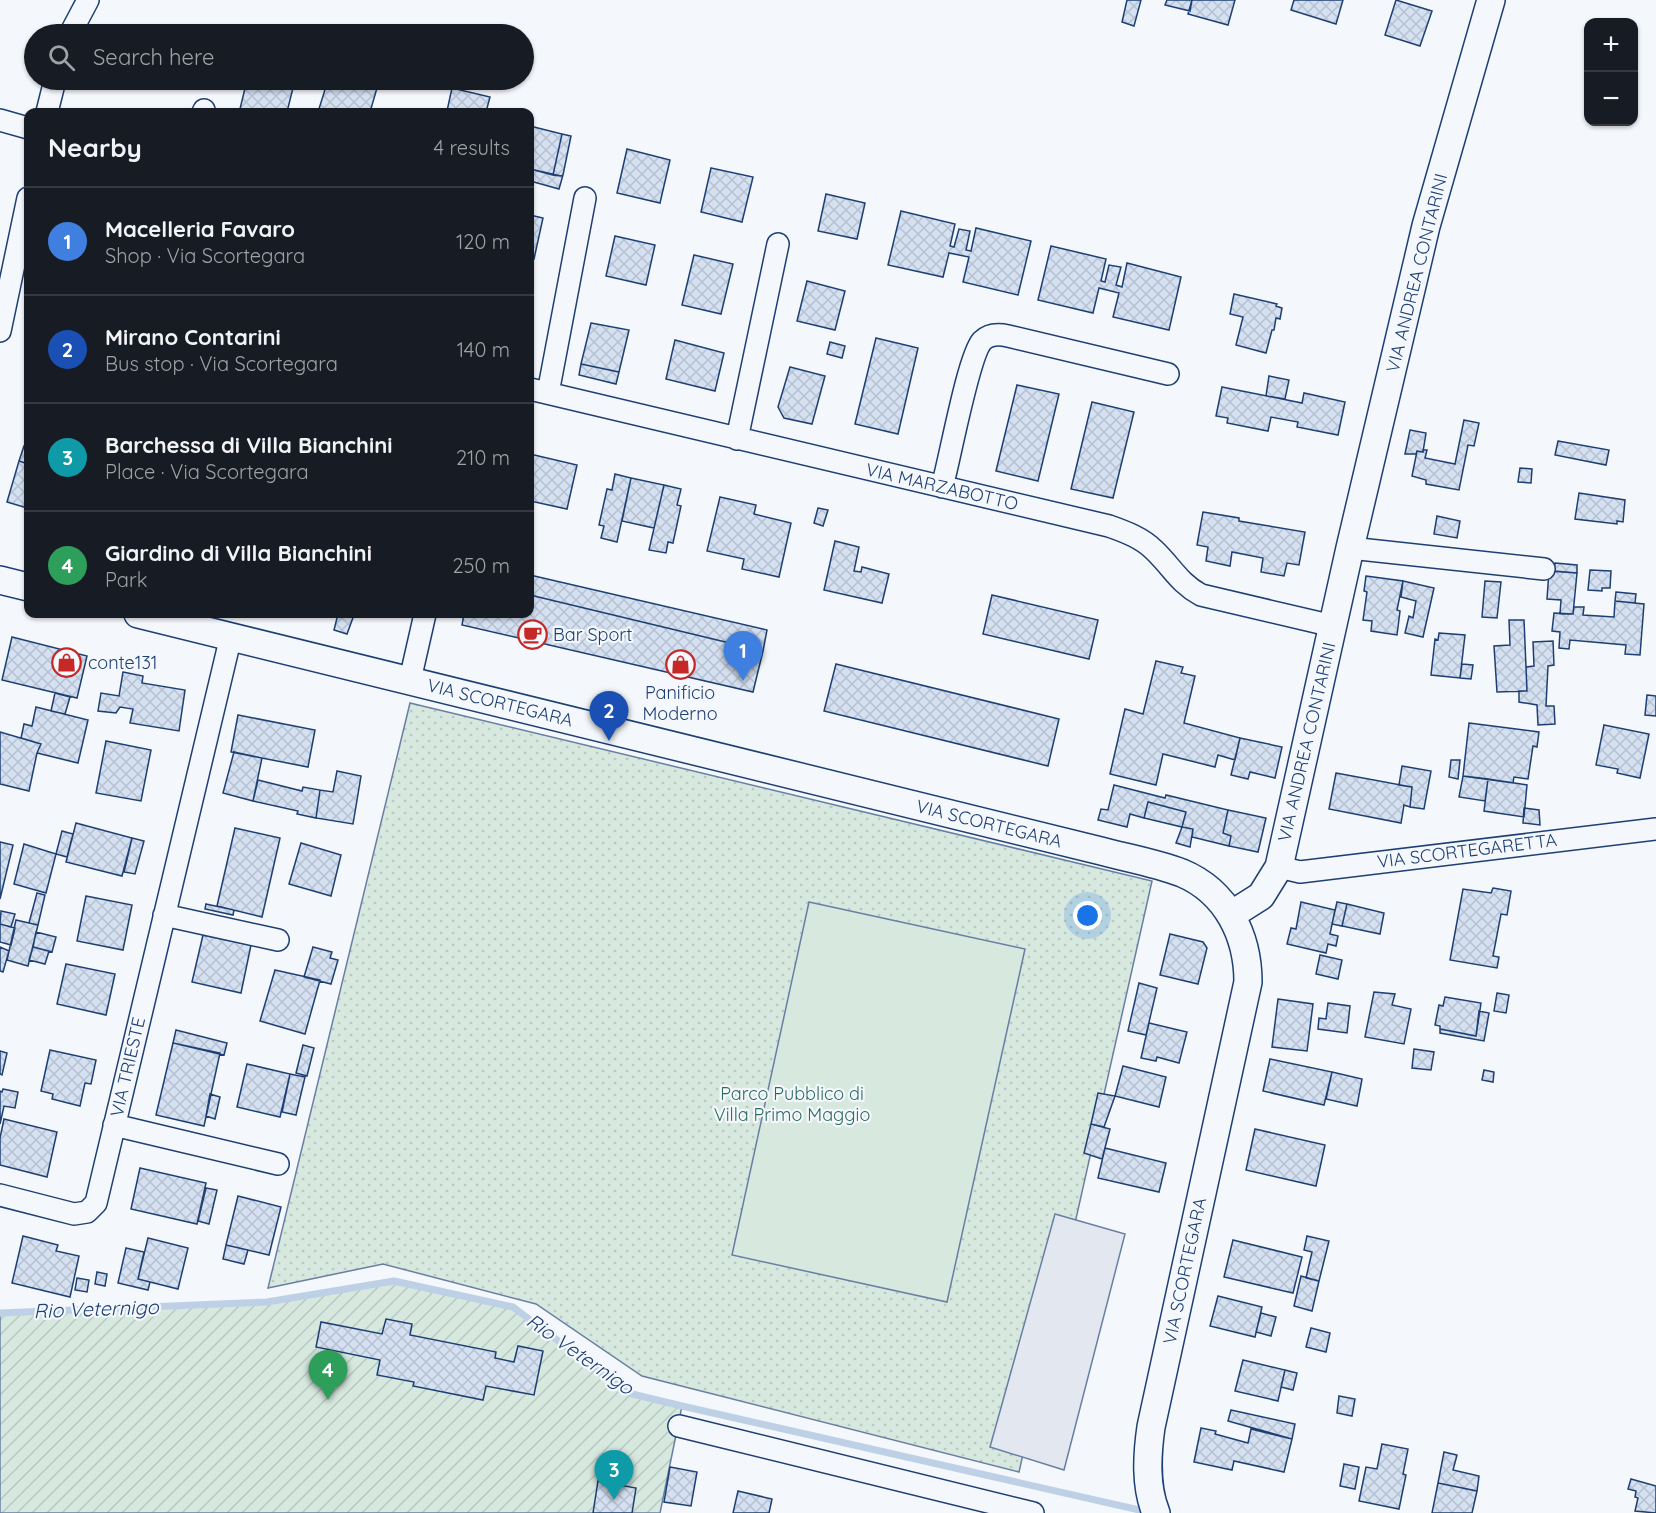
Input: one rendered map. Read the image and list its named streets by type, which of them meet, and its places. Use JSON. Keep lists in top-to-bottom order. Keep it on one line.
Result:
{"streets":{"street":["VIA ANDREA CONTARINI","VIA MARZABOTTO","VIA SCORTEGARA","VIA SCORTEGARETTA","VIA TRIESTE"]},"crossings":[["VIA ANDREA CONTARINI","VIA MARZABOTTO"],["VIA ANDREA CONTARINI","VIA SCORTEGARA"],["VIA ANDREA CONTARINI","VIA SCORTEGARETTA"],["VIA SCORTEGARA","VIA TRIESTE"]],"water":["Rio Veternigo"],"parks":["Parco Pubblico di Villa Primo Maggio"],"places":{"cafe":["Bar Sport"],"shop":["conte131","Panificio Moderno"]},"page":{"map_buttons":["+","−"],"search":"Search here","heading":["Nearby","4 results"],"list":[{"mark":"1","name":"Macelleria Favaro","note":"Shop · Via Scortegara","value":"120 m"},{"mark":"2","name":"Mirano Contarini","note":"Bus stop · Via Scortegara","value":"140 m"},{"mark":"3","name":"Barchessa di Villa Bianchini","note":"Place · Via Scortegara","value":"210 m"},{"mark":"4","name":"Giardino di Villa Bianchini","note":"Park","value":"250 m"}],"pins":["1","2","4","3"]}}
